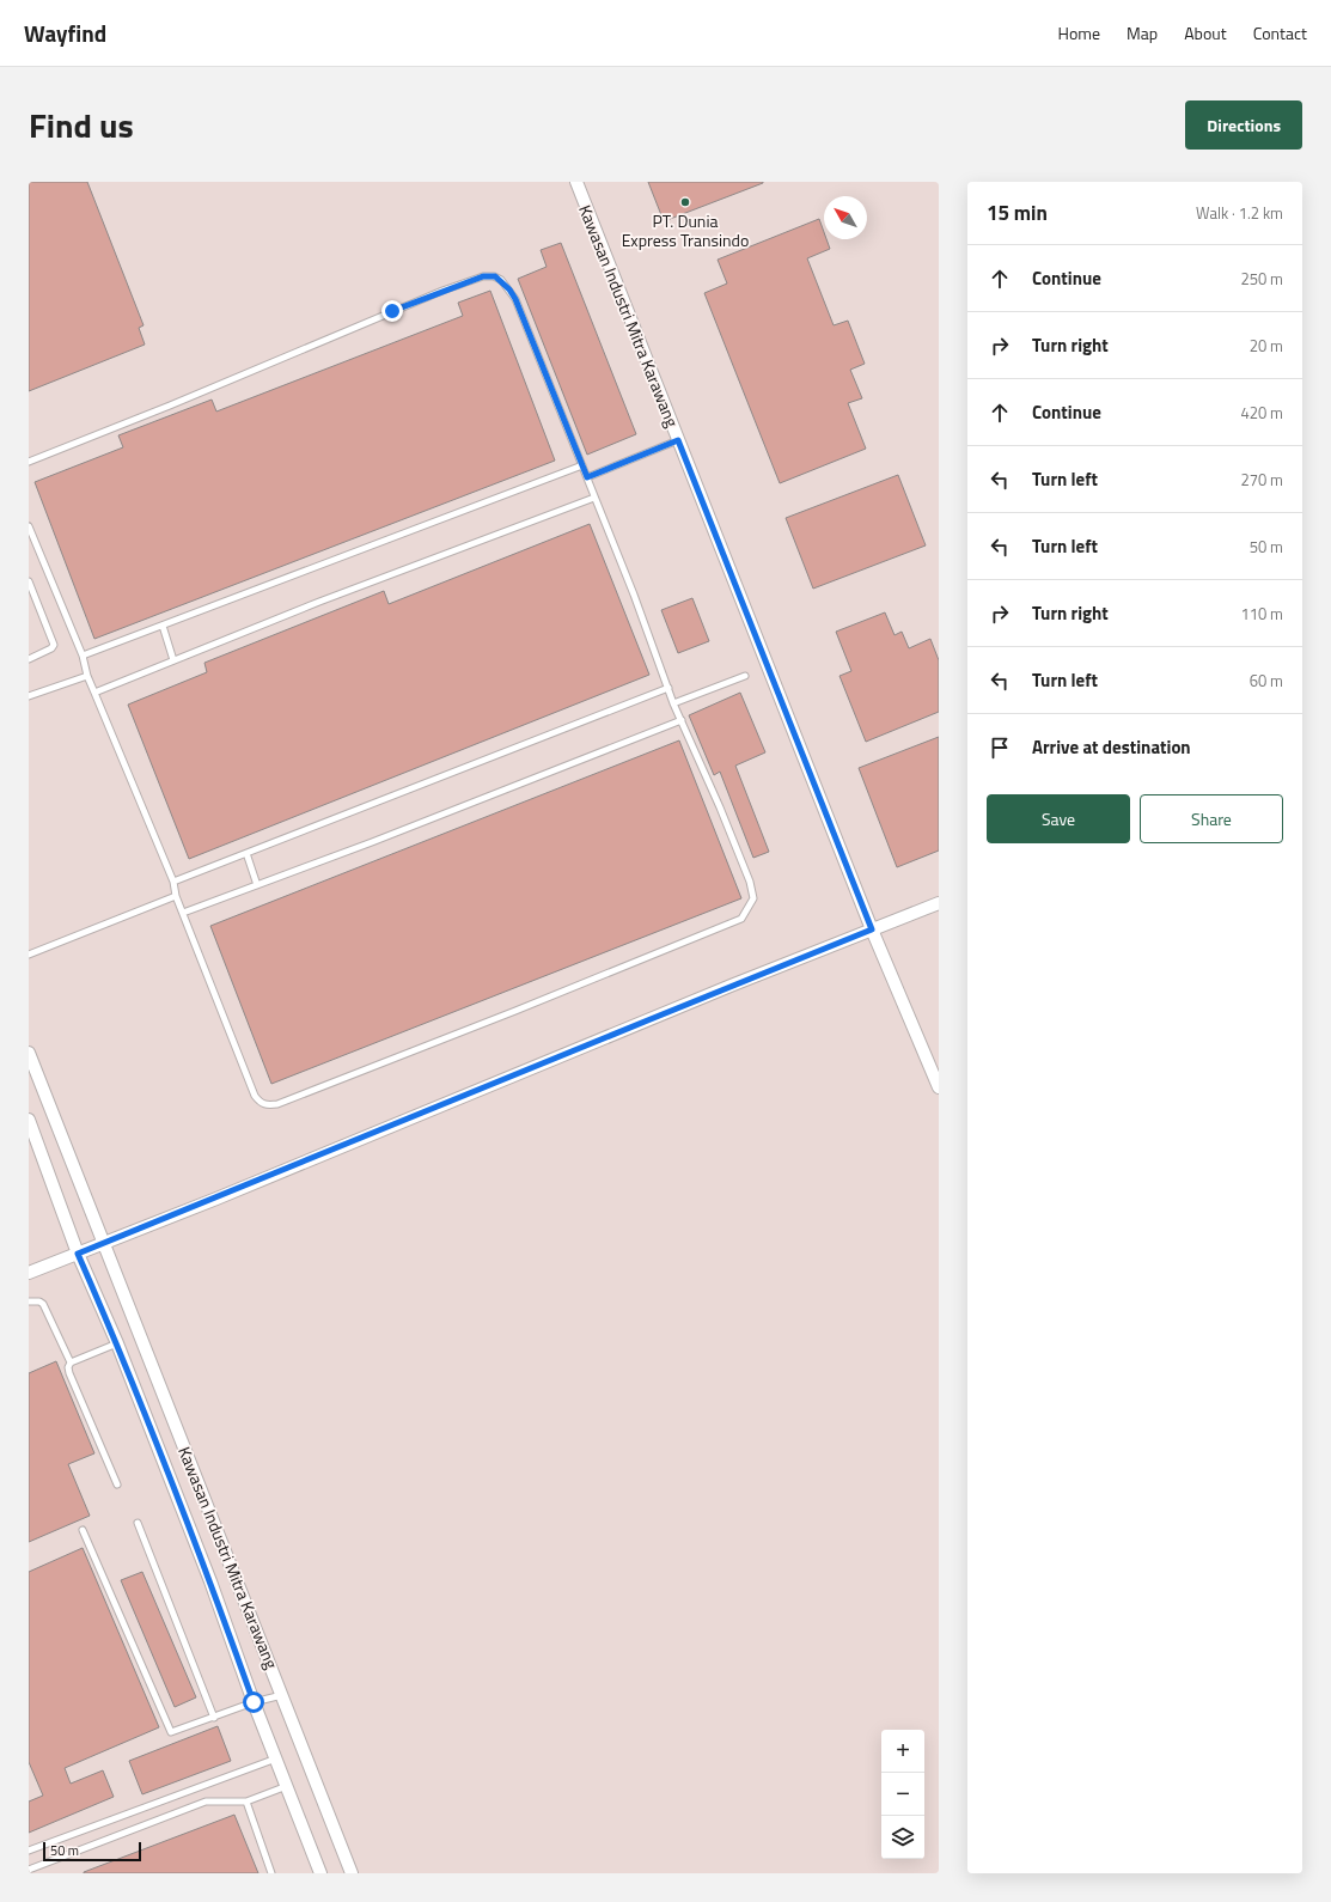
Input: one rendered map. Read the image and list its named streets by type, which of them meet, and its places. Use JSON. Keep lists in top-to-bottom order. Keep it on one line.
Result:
{"streets":{"street":["Kawasan Industri Mitra Karawang"]},"places":["PT. Dunia Express Transindo"],"scale_bar":"50 m","north":"top left","page":{"header":"Wayfind","nav":["Home","Map","About","Contact"],"title":"Find us","buttons":["Directions",["Save","Share"]],"heading":["15 min","Walk · 1.2 km"],"list":[["Continue","250 m"],["Turn right","20 m"],["Continue","420 m"],["Turn left","270 m"],["Turn left","50 m"],["Turn right","110 m"],["Turn left","60 m"],"Arrive at destination"],"map_buttons":["+","−"],"scale":"50 m"}}
